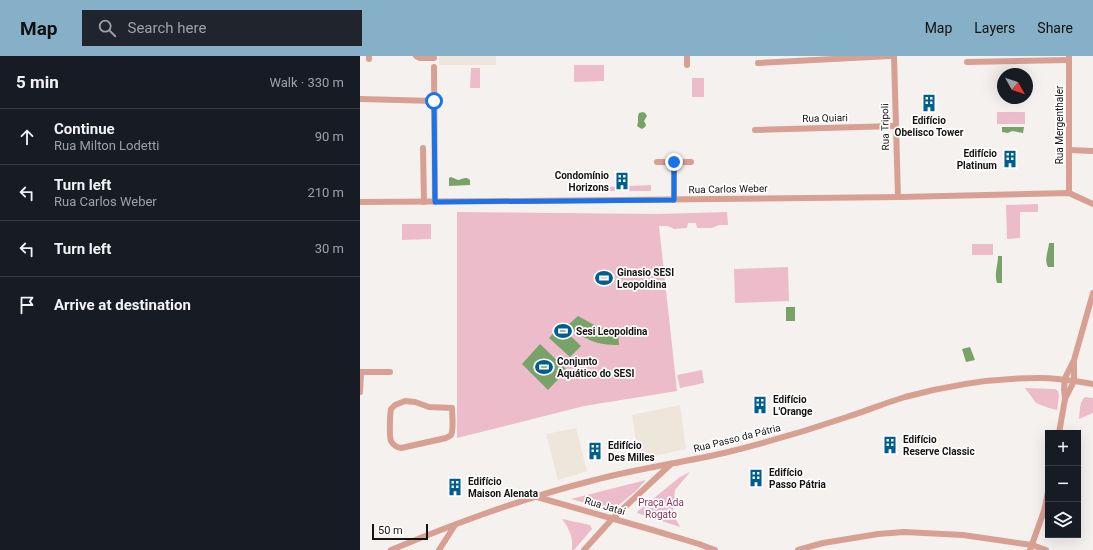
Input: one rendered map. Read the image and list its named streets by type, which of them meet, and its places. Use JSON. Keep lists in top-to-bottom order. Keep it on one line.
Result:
{"streets":{"street":["Rua Quiari","Rua Mergenthaler","Rua Tripoli","Rua Carlos Weber","Rua Passo da Pátria","Rua Jataí"]},"crossings":[["Rua Quiari","Rua Tripoli"],["Rua Mergenthaler","Rua Carlos Weber"],["Rua Tripoli","Rua Carlos Weber"],["Rua Passo da Pátria","Rua Jataí"]],"parks":["Praça Ada Rogato"],"places":{"building":["Edifício Obelisco Tower","Edifício Platinum","Condomínio Horizons","Edifício L'Orange","Edifício Reserve Classic","Edifício Des Milles","Edifício Passo Pátria","Edifício Maison Alenata"],"sports":["Ginasio SESI Leopoldina","Sesi Leopoldina","Conjunto Aquático do SESI"]},"scale_bar":"50 m","north":"bottom right","page":{"header":"Map","search":"Search here","nav":["Map","Layers","Share"],"heading":["5 min","Walk · 330 m"],"list":[["Continue","Rua Milton Lodetti","90 m"],["Turn left","Rua Carlos Weber","210 m"],["Turn left","30 m"],"Arrive at destination"],"map_buttons":["+","−"],"scale":"50 m"}}
